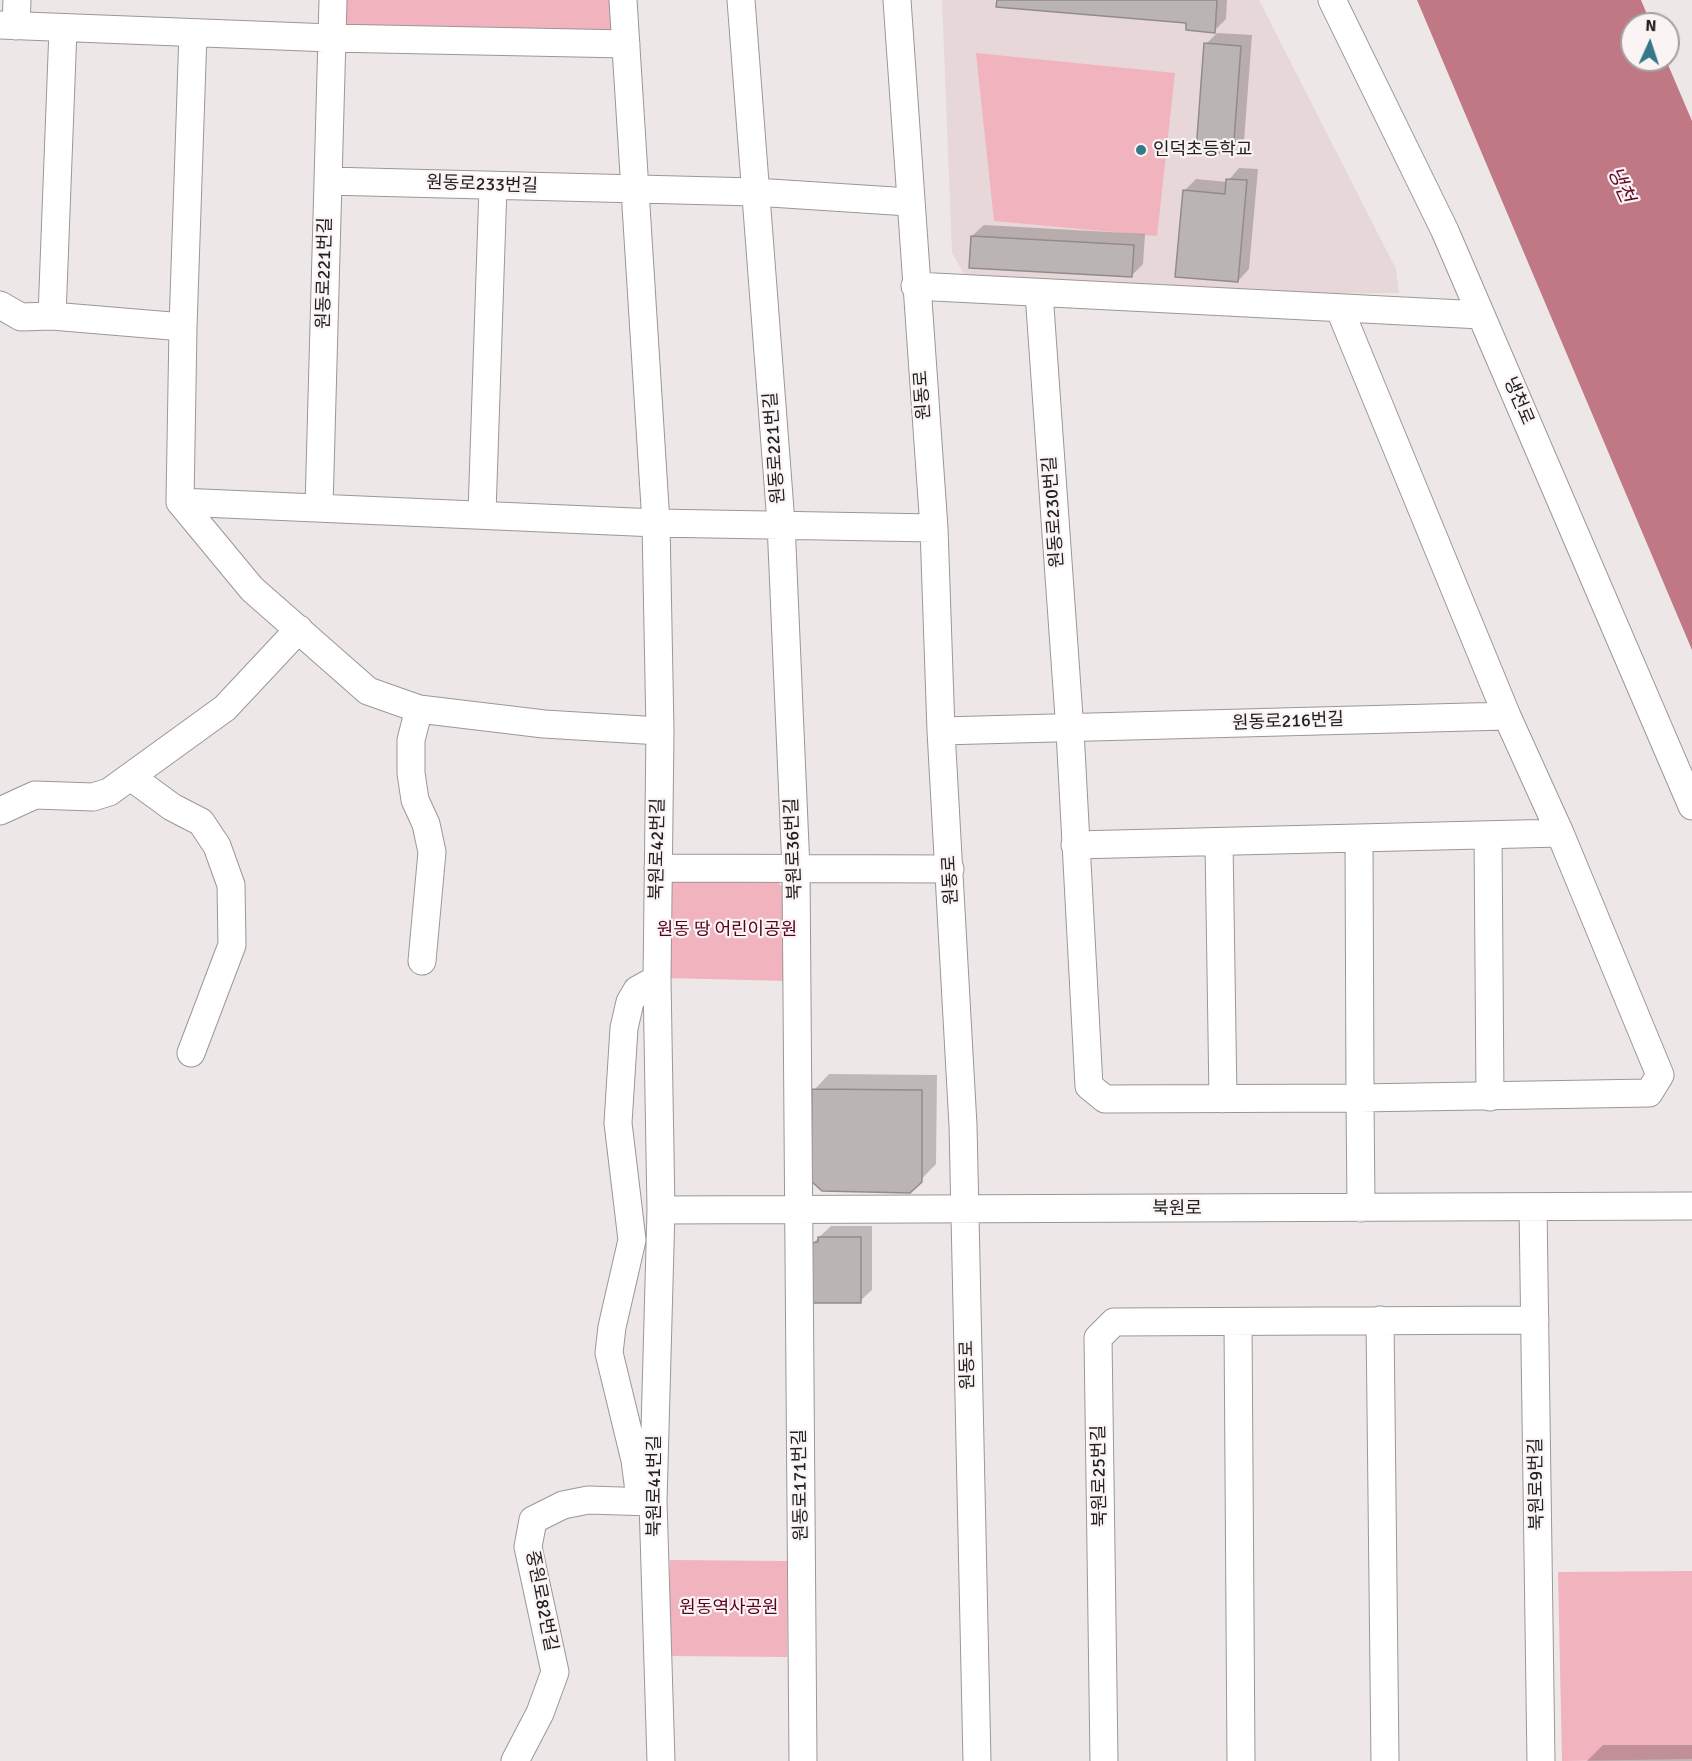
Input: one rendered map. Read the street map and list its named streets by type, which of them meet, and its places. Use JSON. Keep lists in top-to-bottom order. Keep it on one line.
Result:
{"streets":{"street":["원동로233번길","원동로221번길","원동로","냉천로","원동로230번길","원동로216번길","북원로42번길","북원로36번길","북원로","북원로25번길","북원로9번길","원동로171번길","북원로41번길","중원로82번길"]},"crossings":[["원동로233번길","원동로221번길"],["원동로233번길","원동로"],["원동로221번길","원동로"],["원동로221번길","북원로42번길"],["원동로221번길","북원로36번길"],["원동로","원동로216번길"],["원동로","북원로"],["원동로230번길","원동로216번길"],["북원로42번길","북원로"],["북원로42번길","북원로41번길"],["북원로36번길","북원로"],["북원로36번길","원동로171번길"],["북원로","북원로9번길"],["북원로","원동로171번길"],["북원로","북원로41번길"],["북원로25번길","북원로9번길"],["북원로41번길","중원로82번길"]],"water":["냉천"],"parks":["원동 땅 어린이공원","원동역사공원"],"places":["인덕초등학교"],"north":"top"}
